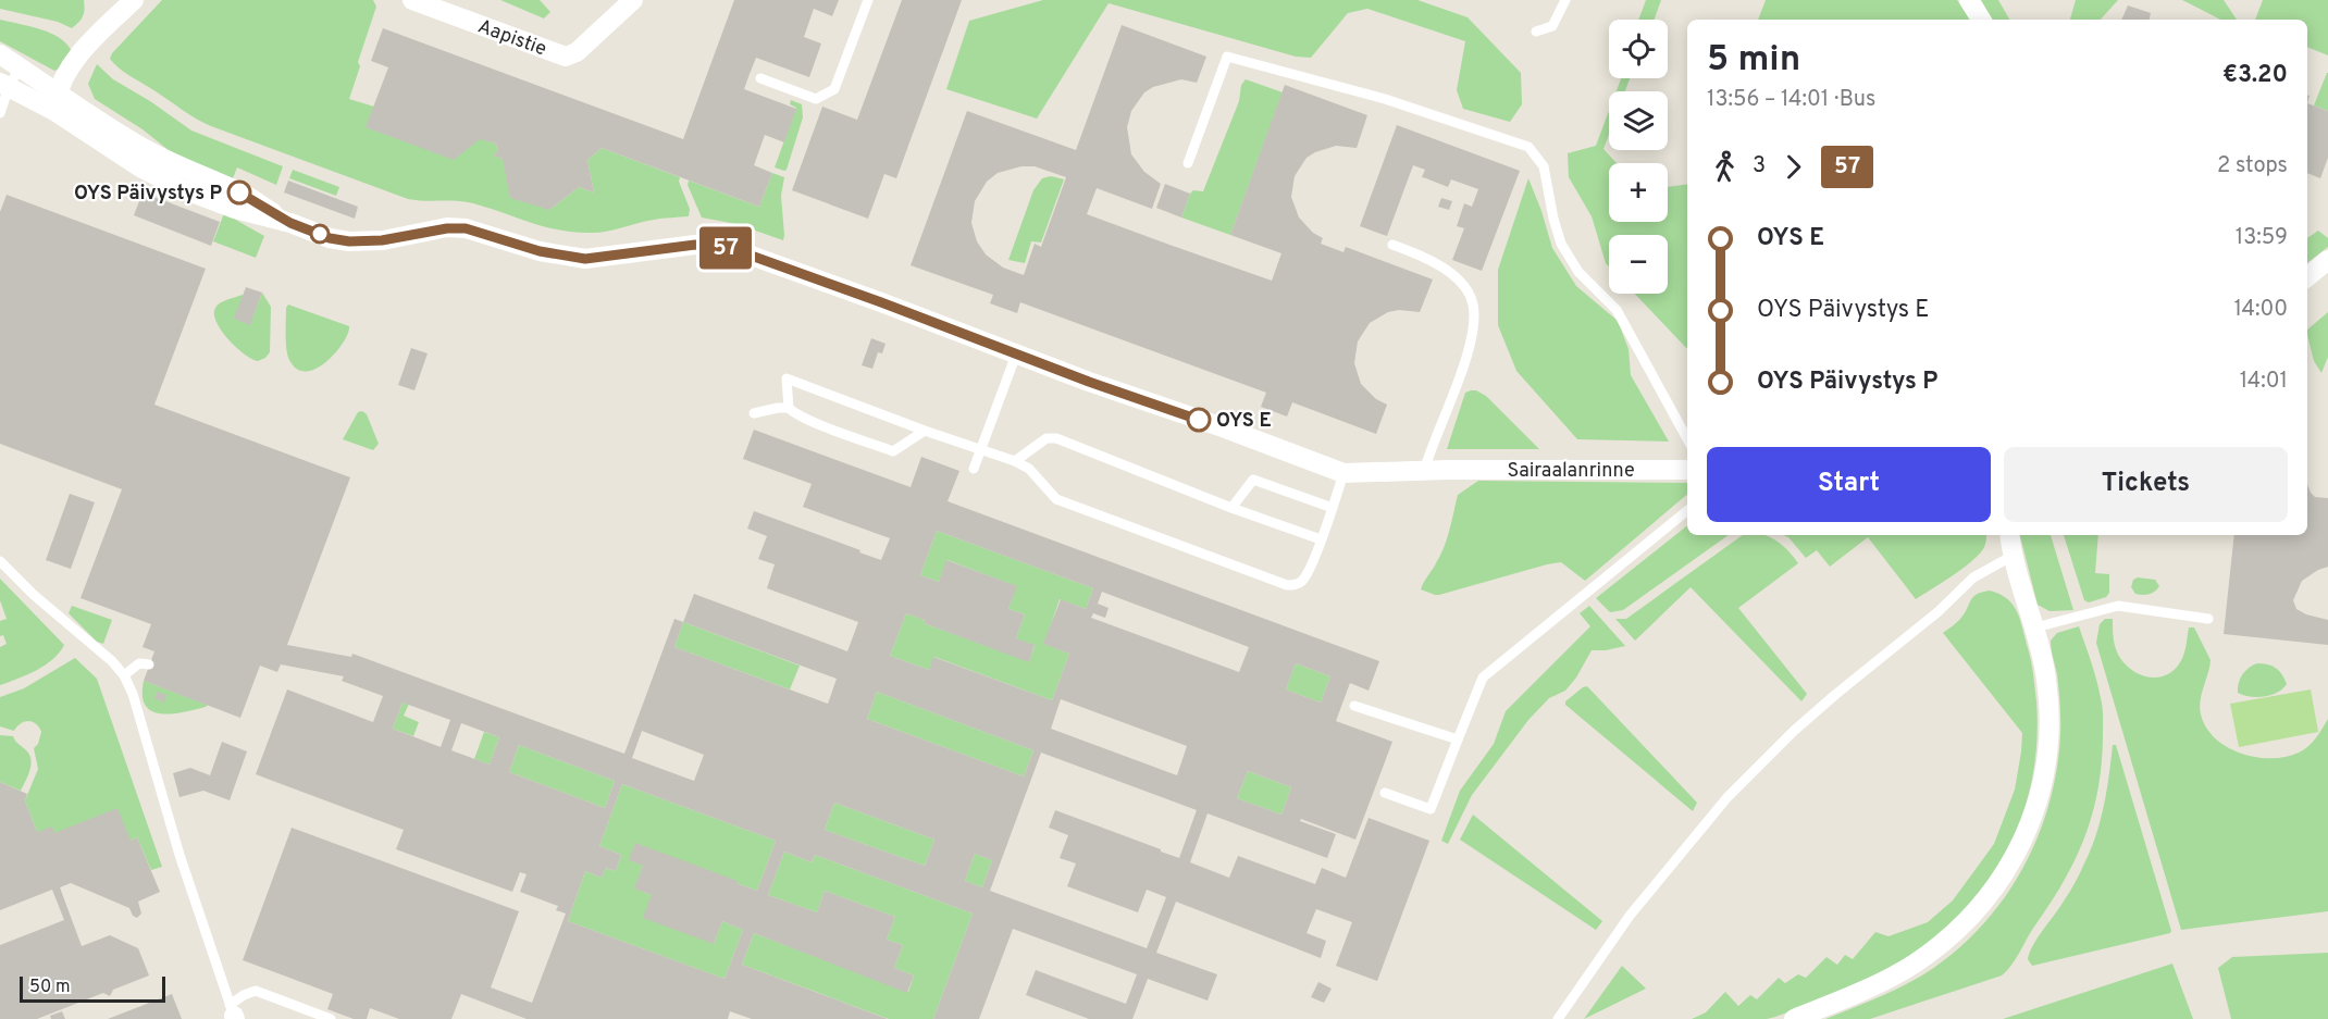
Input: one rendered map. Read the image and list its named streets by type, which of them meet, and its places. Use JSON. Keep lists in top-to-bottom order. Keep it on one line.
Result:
{"streets":{"street":["Aapistie","Sairaalanrinne"]},"places":["OYS Päivystys P","OYS E"],"lines":["bus line 57"],"scale_bar":"50 m","page":{"on_map":"57","map_buttons":["+","−"],"heading":["5 min","13:56 – 14:01 · Bus","€3.20"],"legs":["3","57","2 stops"],"list":[{"name":"OYS E","value":"13:59"},{"name":"OYS Päivystys E","value":"14:00"},{"name":"OYS Päivystys P","value":"14:01"}],"buttons":["Start","Tickets"],"scale":"50 m"}}
